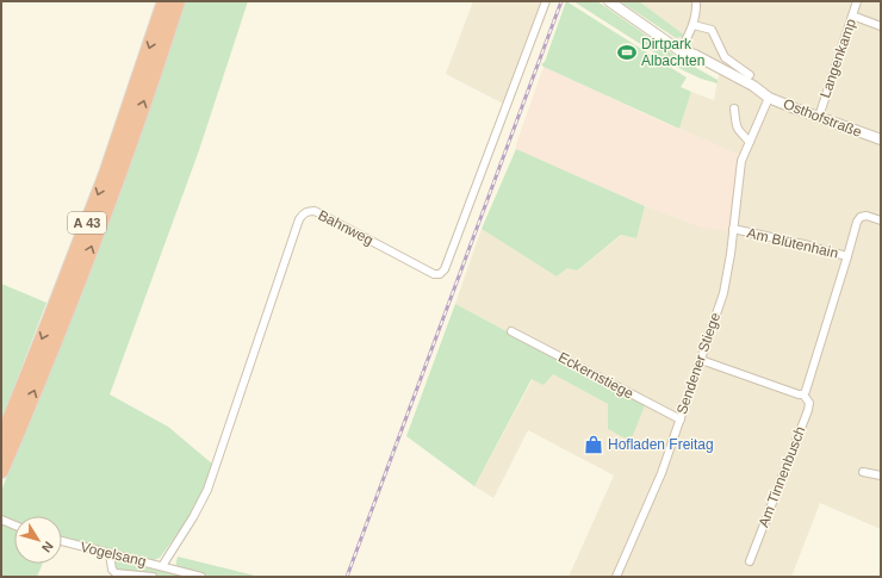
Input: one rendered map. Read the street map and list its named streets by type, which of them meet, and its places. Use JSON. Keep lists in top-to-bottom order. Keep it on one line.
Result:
{"streets":{"highway":["A 43"],"street":["Langenkamp","Osthofstraße","Bahnweg","Am Blütenhain","Sendener Stiege","Eckernstiege","Am Tinnenbusch","Vogelsang"]},"crossings":[["Langenkamp","Osthofstraße"],["Osthofstraße","Sendener Stiege"],["Bahnweg","Vogelsang"],["Am Blütenhain","Sendener Stiege"],["Am Blütenhain","Am Tinnenbusch"],["Sendener Stiege","Eckernstiege"]],"places":{"sports":["Dirtpark Albachten"],"shop":["Hofladen Freitag"]},"north":"bottom right"}
